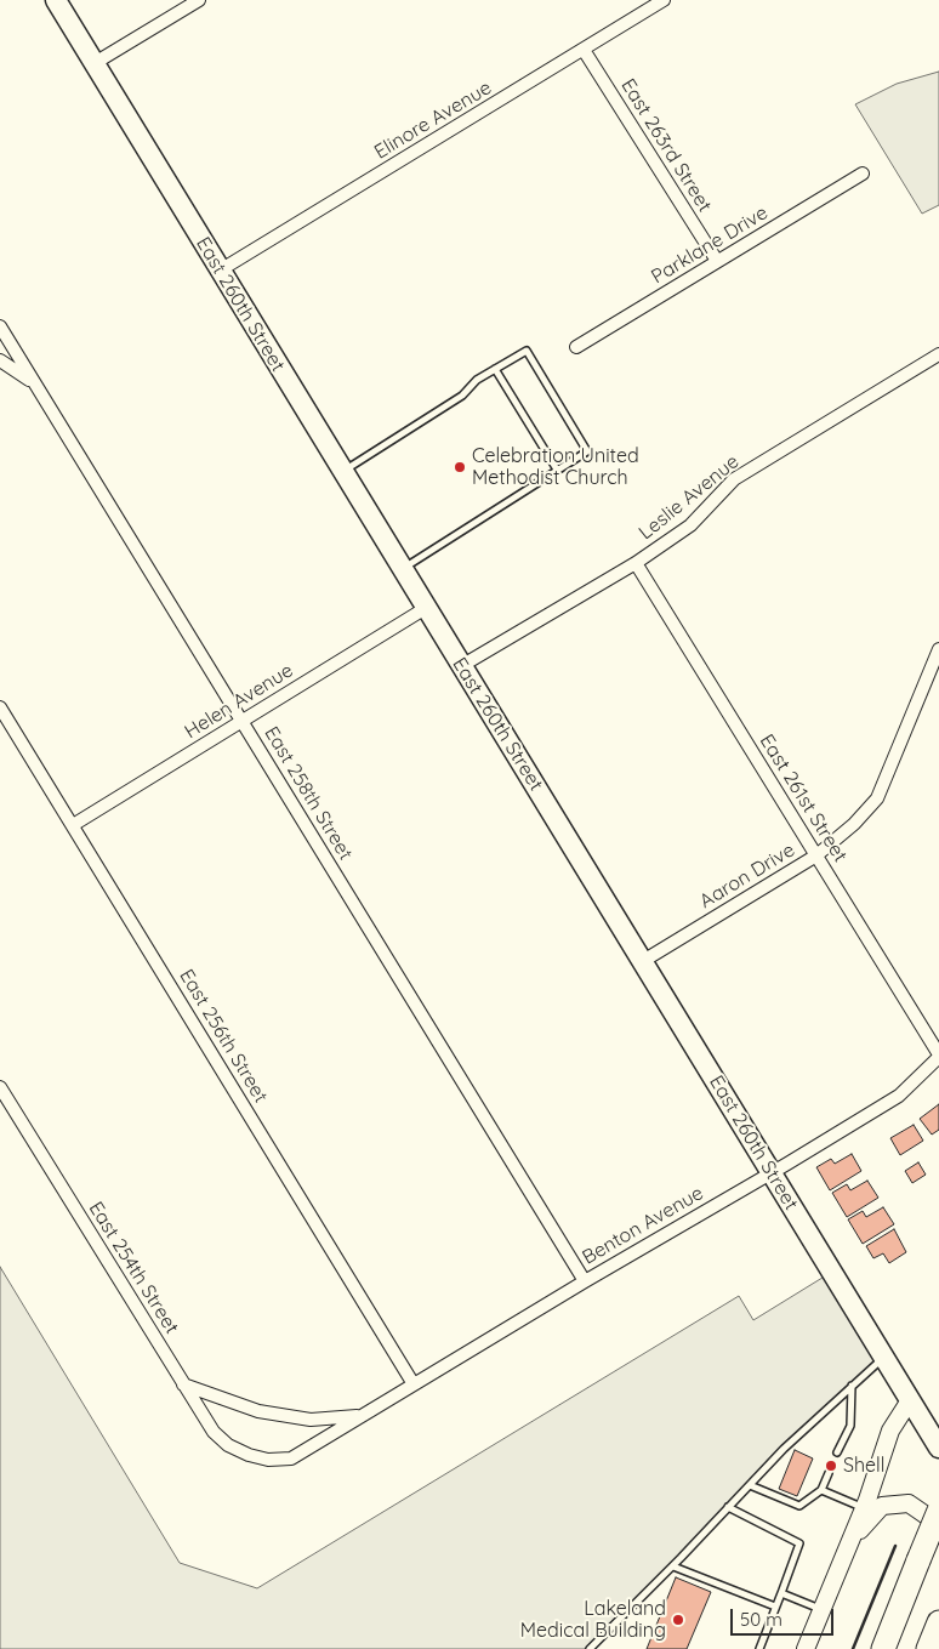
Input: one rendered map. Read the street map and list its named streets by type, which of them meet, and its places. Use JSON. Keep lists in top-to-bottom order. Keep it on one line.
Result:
{"streets":{"main road":["East 260th Street"],"street":["Elinore Avenue","East 263rd Street","Parklane Drive","Leslie Avenue","Helen Avenue","East 258th Street","East 261st Street","Aaron Drive","East 256th Street","Benton Avenue","East 254th Street"]},"crossings":[["Elinore Avenue","East 263rd Street"],["Elinore Avenue","East 260th Street"],["East 263rd Street","Parklane Drive"],["East 260th Street","Leslie Avenue"],["East 260th Street","Helen Avenue"],["East 260th Street","Aaron Drive"],["East 260th Street","Benton Avenue"],["Leslie Avenue","East 261st Street"],["Helen Avenue","East 258th Street"],["Helen Avenue","East 256th Street"],["East 258th Street","Benton Avenue"],["East 261st Street","Aaron Drive"],["East 261st Street","Benton Avenue"],["East 256th Street","Benton Avenue"],["Benton Avenue","East 254th Street"]],"places":["Celebration United Methodist Church","Shell","Lakeland Medical Building"],"scale_bar":"50 m"}
